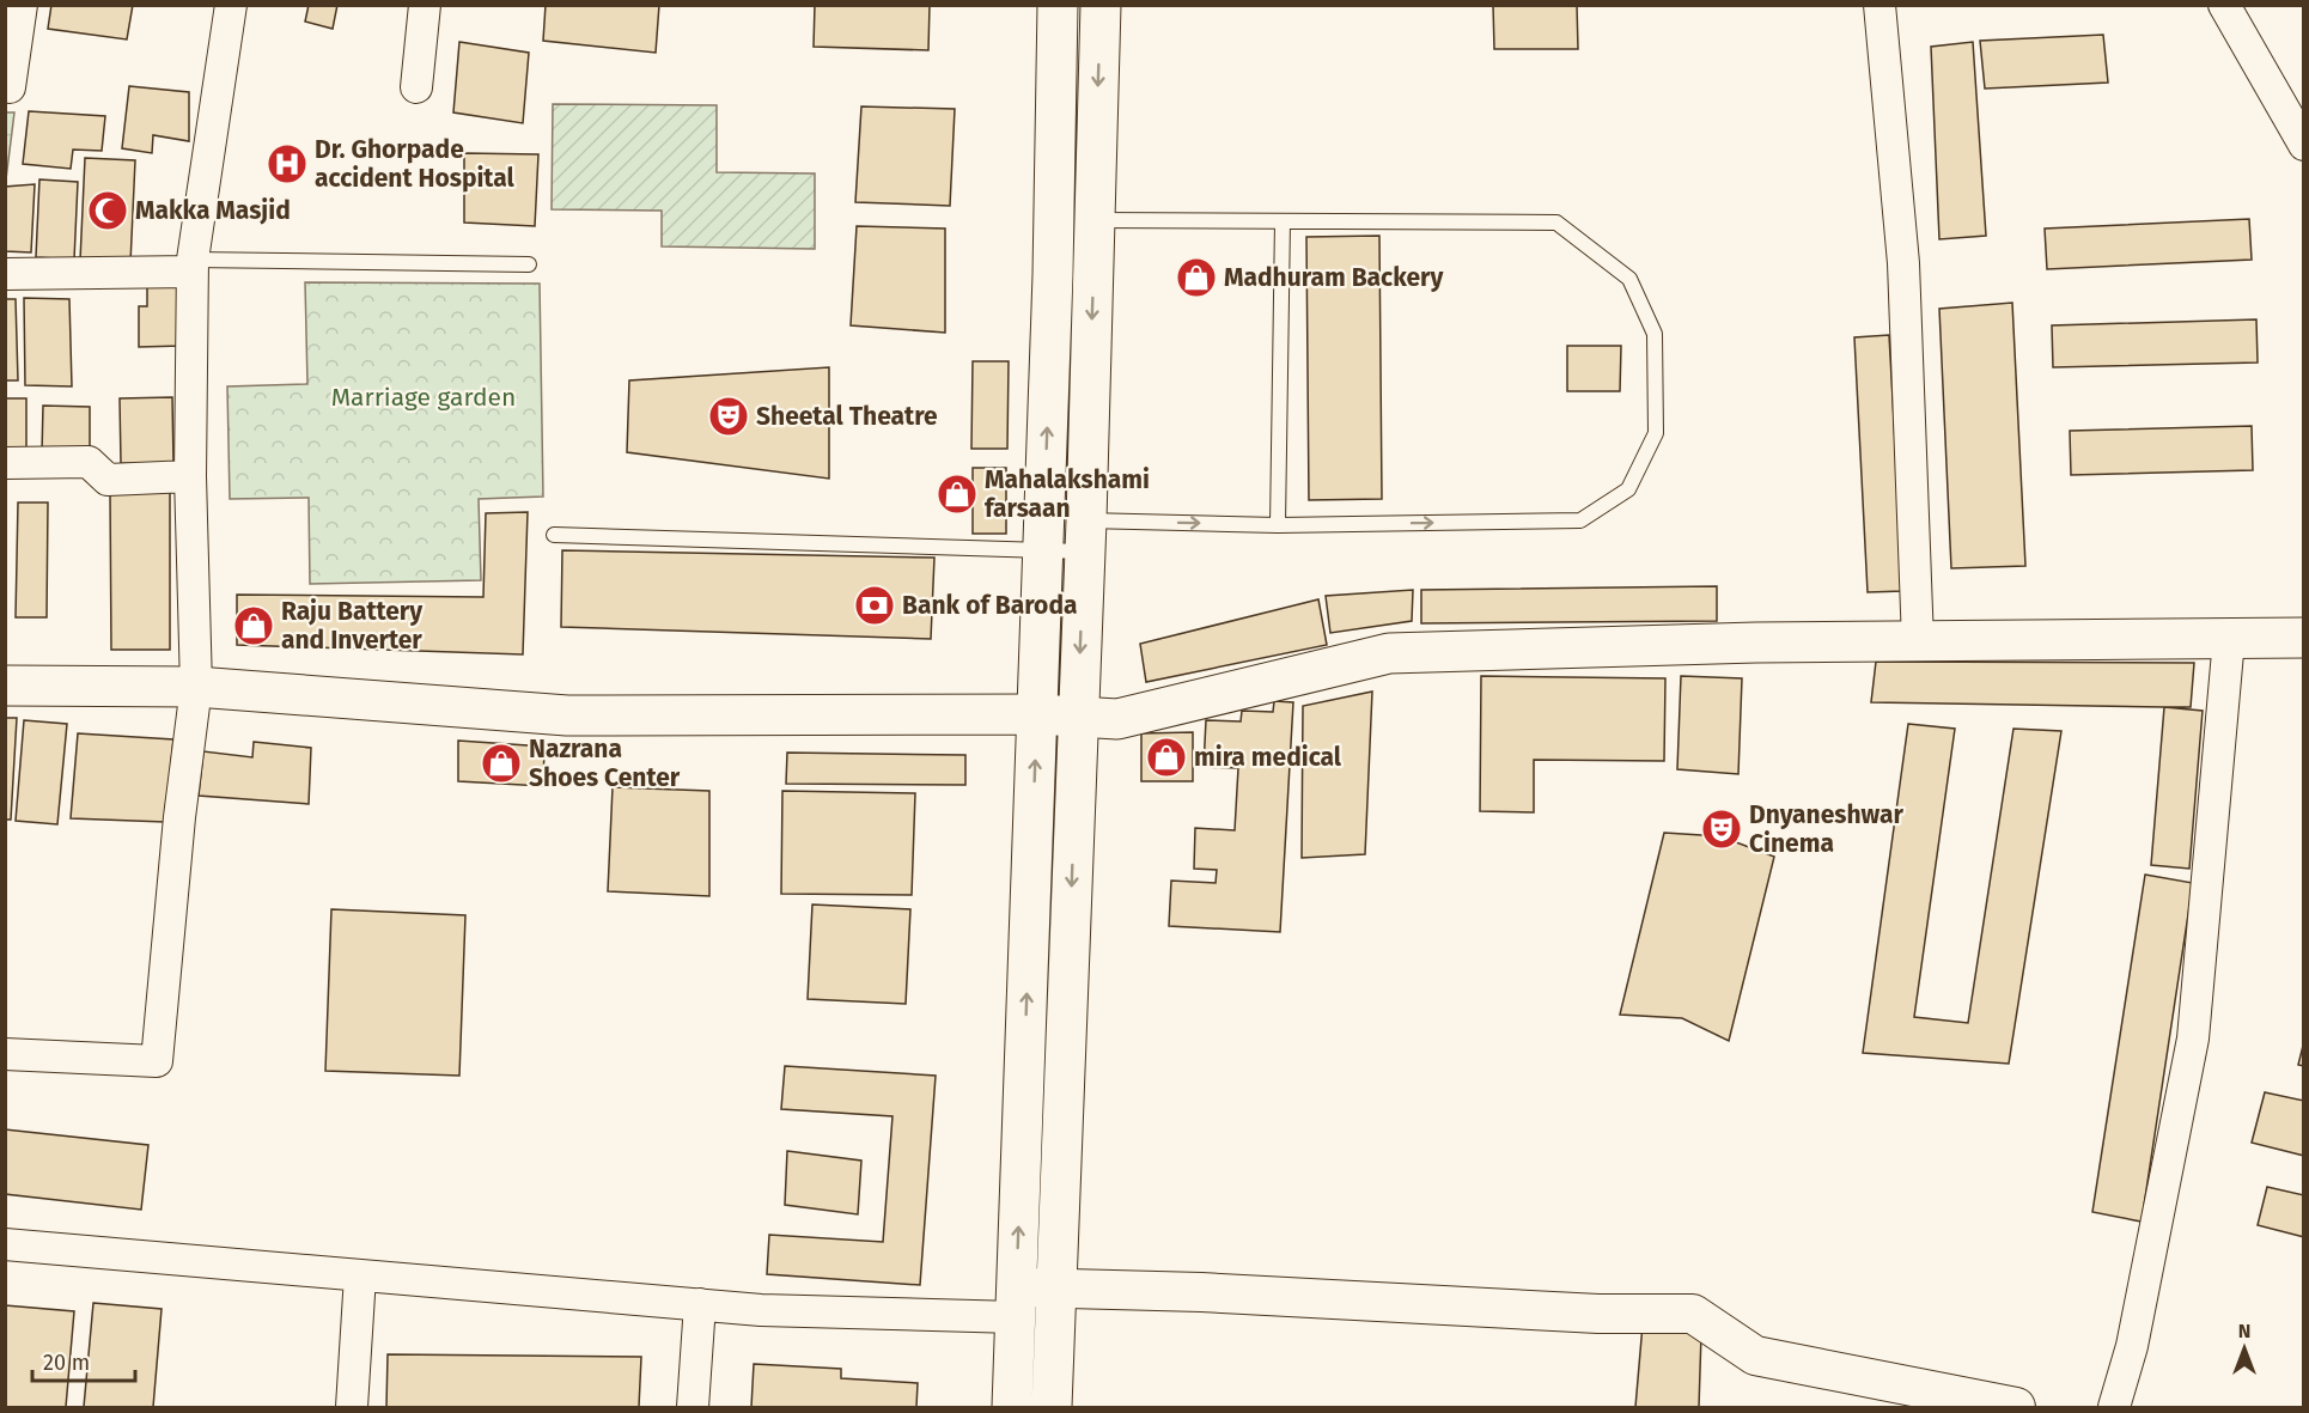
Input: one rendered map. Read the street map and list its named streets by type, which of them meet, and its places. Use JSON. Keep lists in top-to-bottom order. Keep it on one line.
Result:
{"parks":["Marriage garden"],"places":{"hospital":["Dr. Ghorpade accident Hospital"],"mosque":["Makka Masjid"],"shop":["Madhuram Backery","Mahalakshami farsaan","Raju Battery and Inverter","mira medical","Nazrana Shoes Center"],"theatre":["Sheetal Theatre","Dnyaneshwar Cinema"],"bank":["Bank of Baroda"]},"scale_bar":"20 m","north":"top"}
